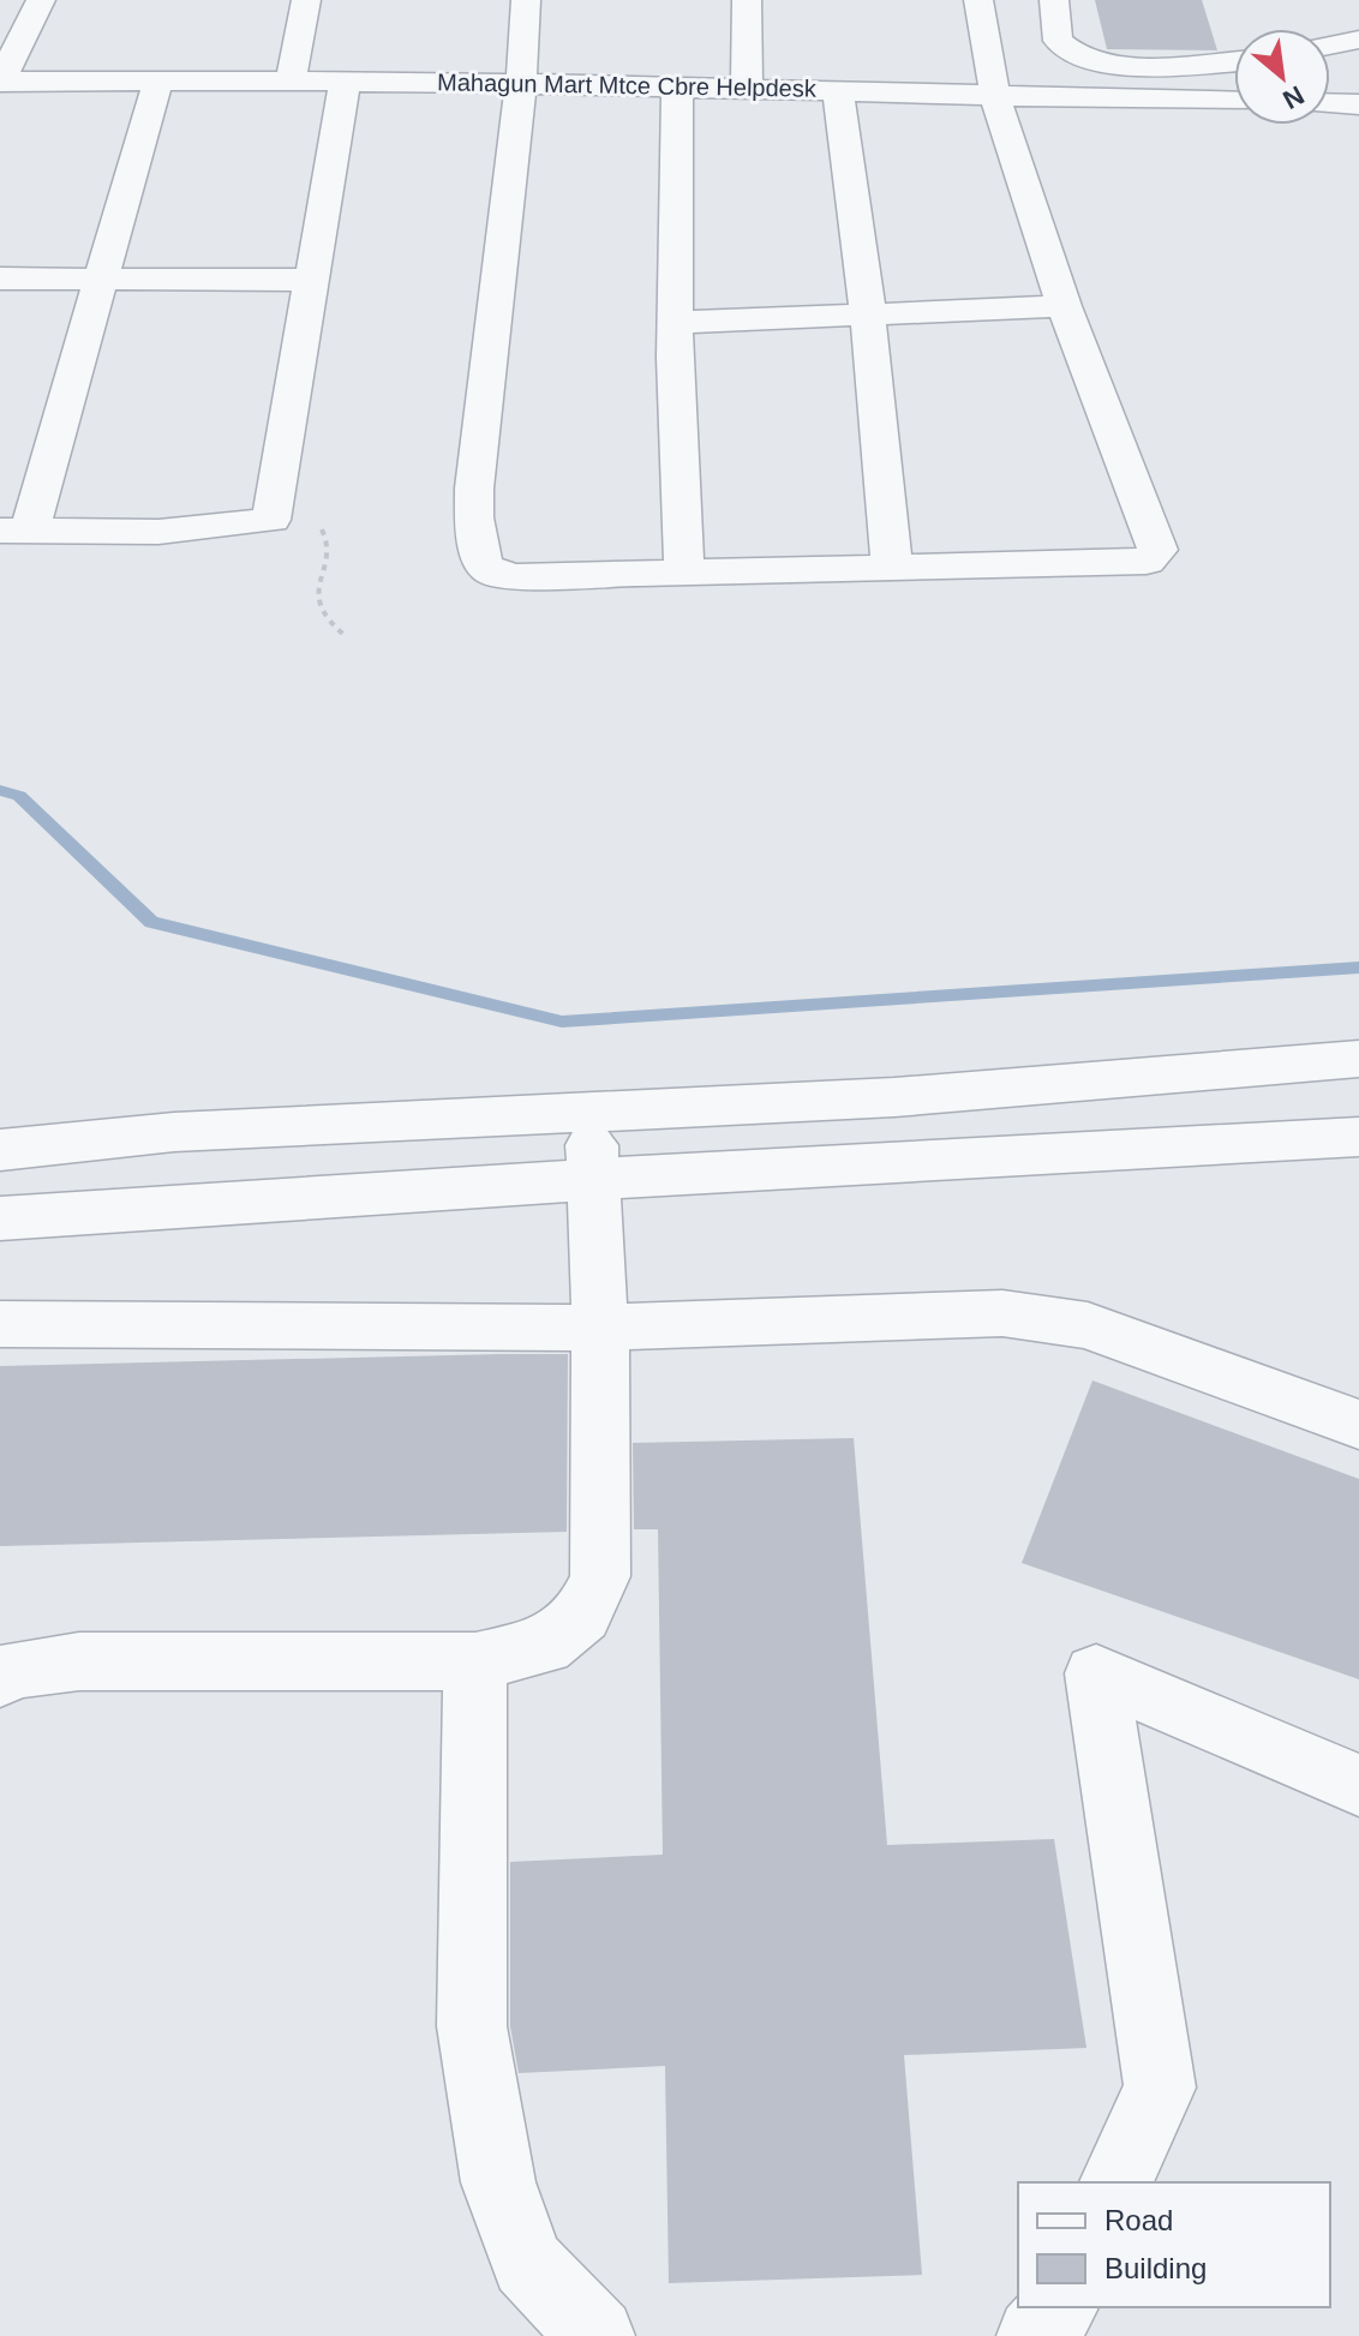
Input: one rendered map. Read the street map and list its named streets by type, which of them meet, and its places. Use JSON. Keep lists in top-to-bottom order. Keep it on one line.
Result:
{"streets":{"street":["Mahagun Mart Mtce Cbre Helpdesk"]},"legend":["Road","Building"],"north":"bottom right"}
